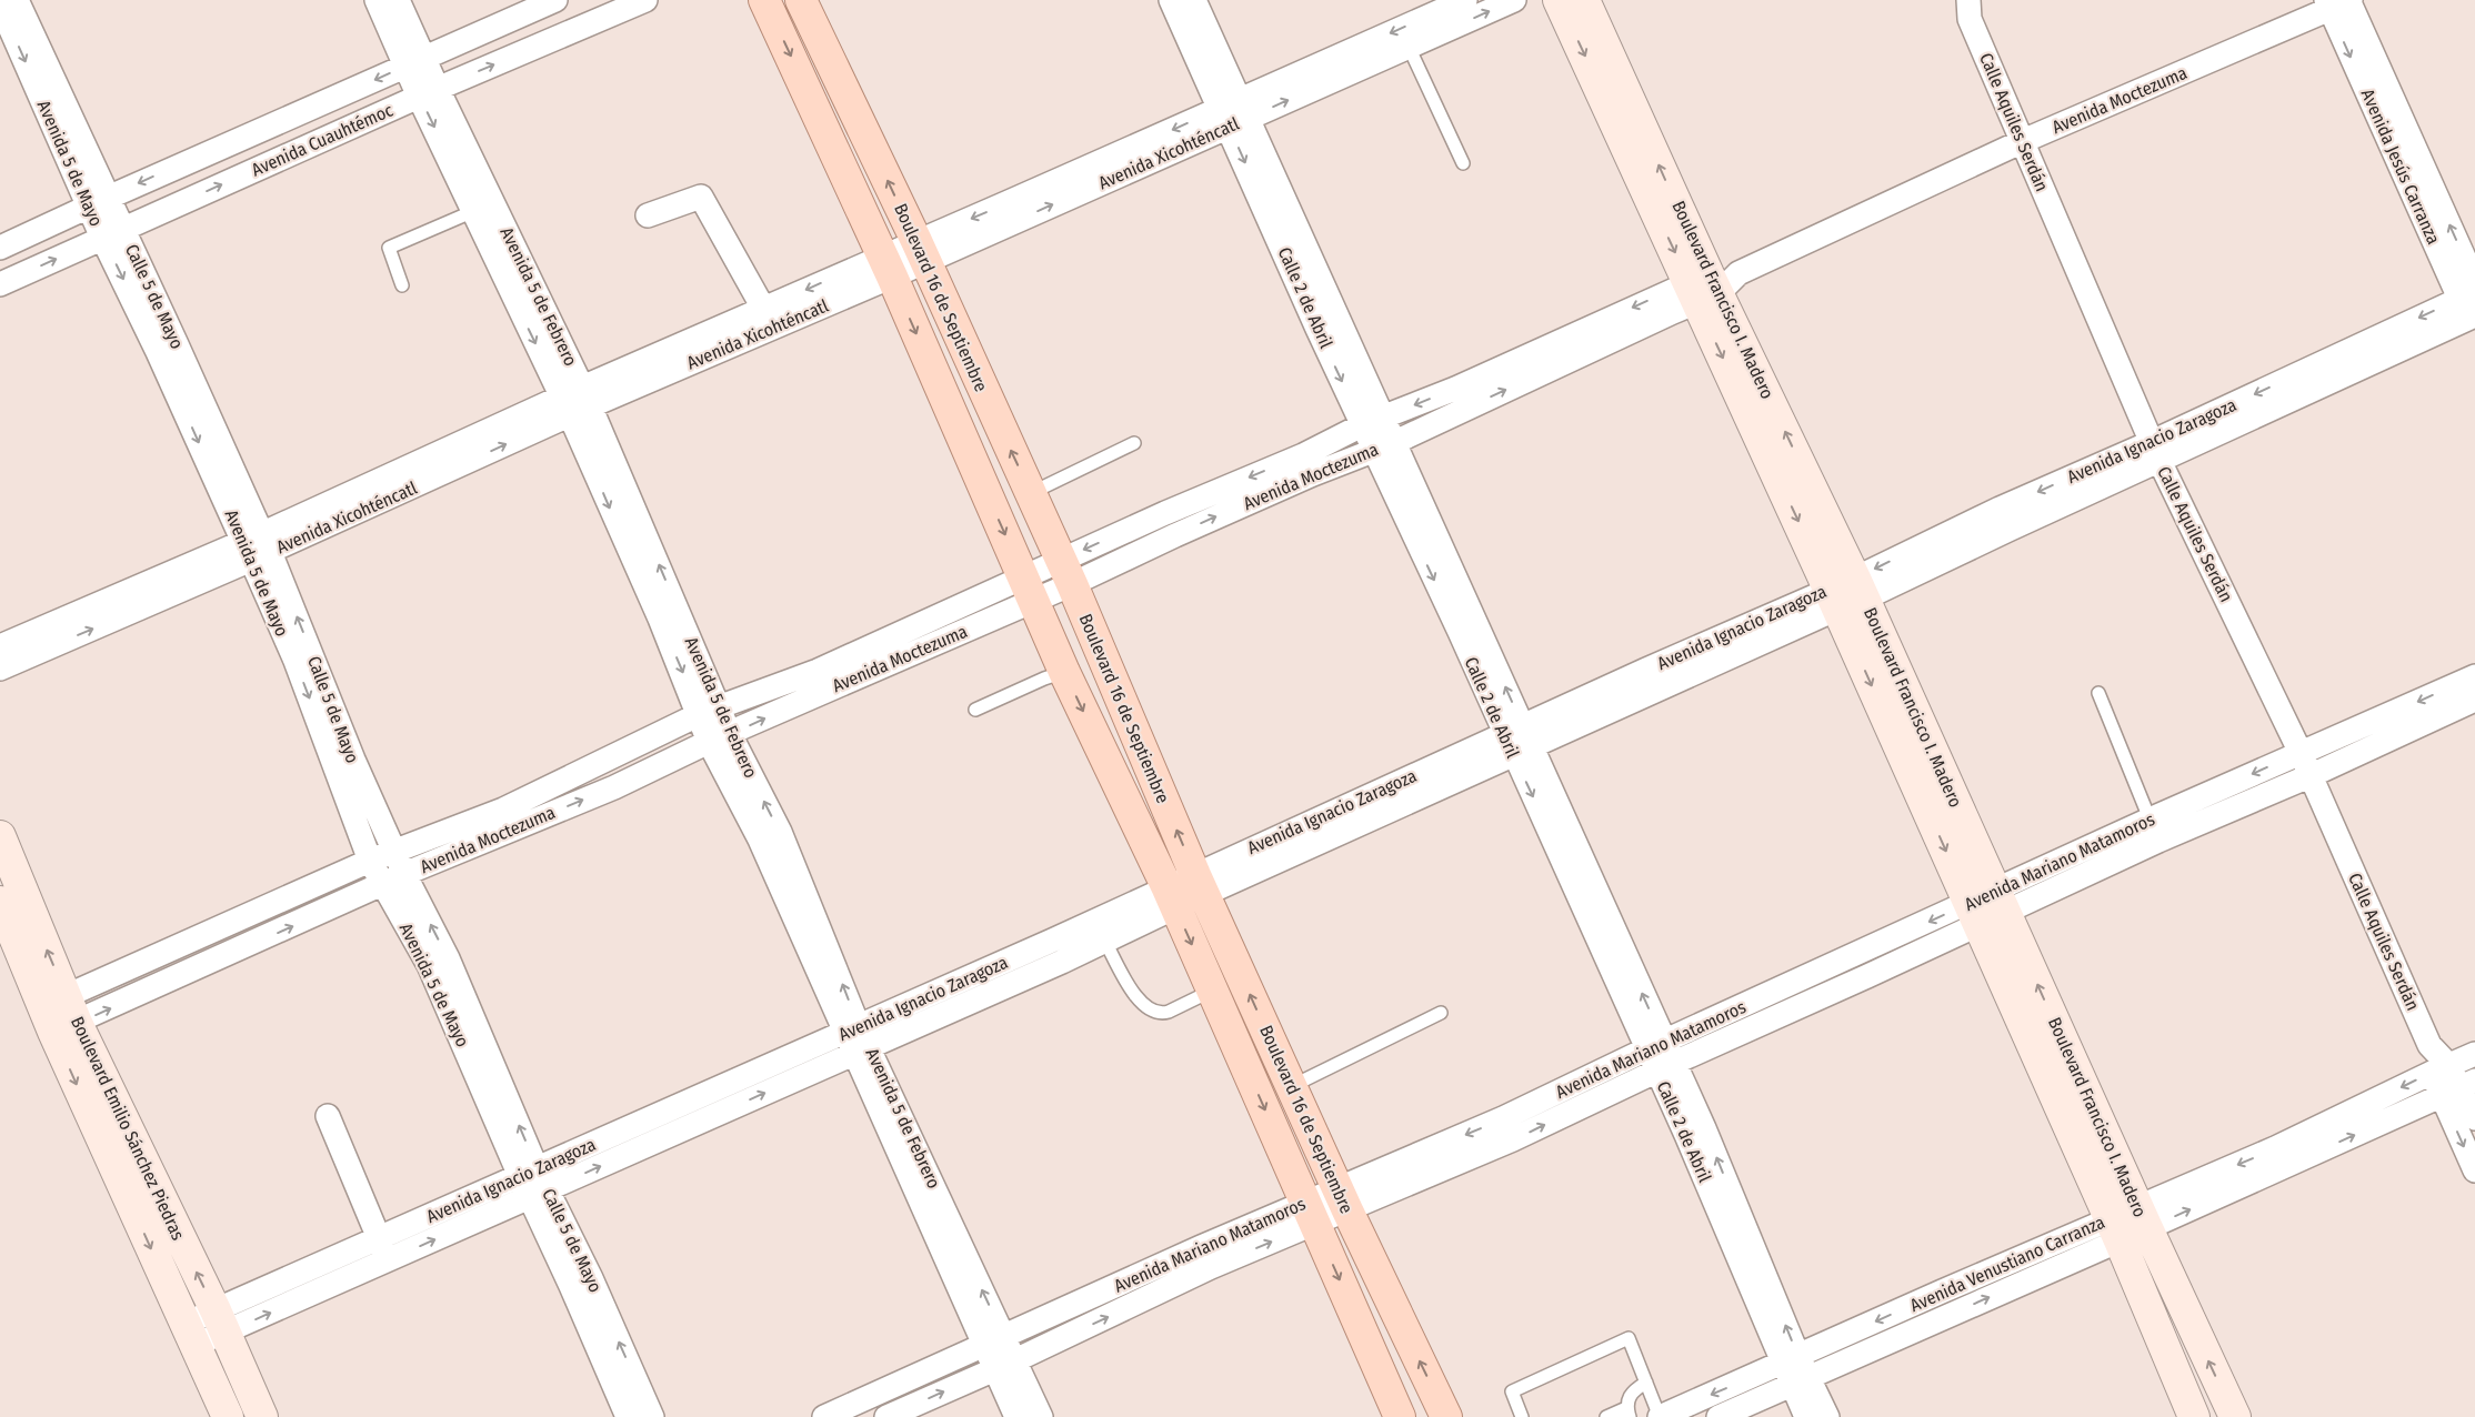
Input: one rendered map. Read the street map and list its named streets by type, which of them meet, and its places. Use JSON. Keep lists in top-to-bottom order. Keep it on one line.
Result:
{"streets":{"main road":["Boulevard 16 de Septiembre","Boulevard Francisco I. Madero","Boulevard Emilio Sánchez Piedras"],"street":["Avenida Moctezuma","Calle Aquiles Serdán","Avenida Cuauhtémoc","Avenida Xicohténcatl","Avenida 5 de Mayo","Avenida Jesús Carranza","Calle 5 de Mayo","Avenida 5 de Febrero","Calle 2 de Abril","Avenida Ignacio Zaragoza","Avenida Mariano Matamoros","Avenida Venustiano Carranza"]},"crossings":[["Avenida Moctezuma","Calle Aquiles Serdán"],["Avenida Moctezuma","Avenida 5 de Mayo"],["Avenida Moctezuma","Avenida Jesús Carranza"],["Avenida Moctezuma","Calle 5 de Mayo"],["Avenida Moctezuma","Avenida 5 de Febrero"],["Avenida Moctezuma","Boulevard 16 de Septiembre"],["Avenida Moctezuma","Calle 2 de Abril"],["Avenida Moctezuma","Boulevard Francisco I. Madero"],["Avenida Moctezuma","Boulevard Emilio Sánchez Piedras"],["Calle Aquiles Serdán","Avenida Ignacio Zaragoza"],["Calle Aquiles Serdán","Avenida Mariano Matamoros"],["Calle Aquiles Serdán","Avenida Venustiano Carranza"],["Avenida Cuauhtémoc","Calle 5 de Mayo"],["Avenida Cuauhtémoc","Avenida 5 de Febrero"],["Avenida Xicohténcatl","Calle 5 de Mayo"],["Avenida Xicohténcatl","Avenida 5 de Febrero"],["Avenida Xicohténcatl","Boulevard 16 de Septiembre"],["Avenida Xicohténcatl","Calle 2 de Abril"],["Avenida 5 de Mayo","Calle 5 de Mayo"],["Avenida Jesús Carranza","Avenida Ignacio Zaragoza"],["Calle 5 de Mayo","Avenida Ignacio Zaragoza"],["Avenida 5 de Febrero","Avenida Ignacio Zaragoza"],["Avenida 5 de Febrero","Avenida Mariano Matamoros"],["Boulevard 16 de Septiembre","Avenida Ignacio Zaragoza"],["Boulevard 16 de Septiembre","Avenida Mariano Matamoros"],["Calle 2 de Abril","Avenida Ignacio Zaragoza"],["Calle 2 de Abril","Avenida Mariano Matamoros"],["Calle 2 de Abril","Avenida Venustiano Carranza"],["Boulevard Francisco I. Madero","Avenida Ignacio Zaragoza"],["Boulevard Francisco I. Madero","Avenida Mariano Matamoros"],["Boulevard Francisco I. Madero","Avenida Venustiano Carranza"],["Avenida Ignacio Zaragoza","Boulevard Emilio Sánchez Piedras"]]}
